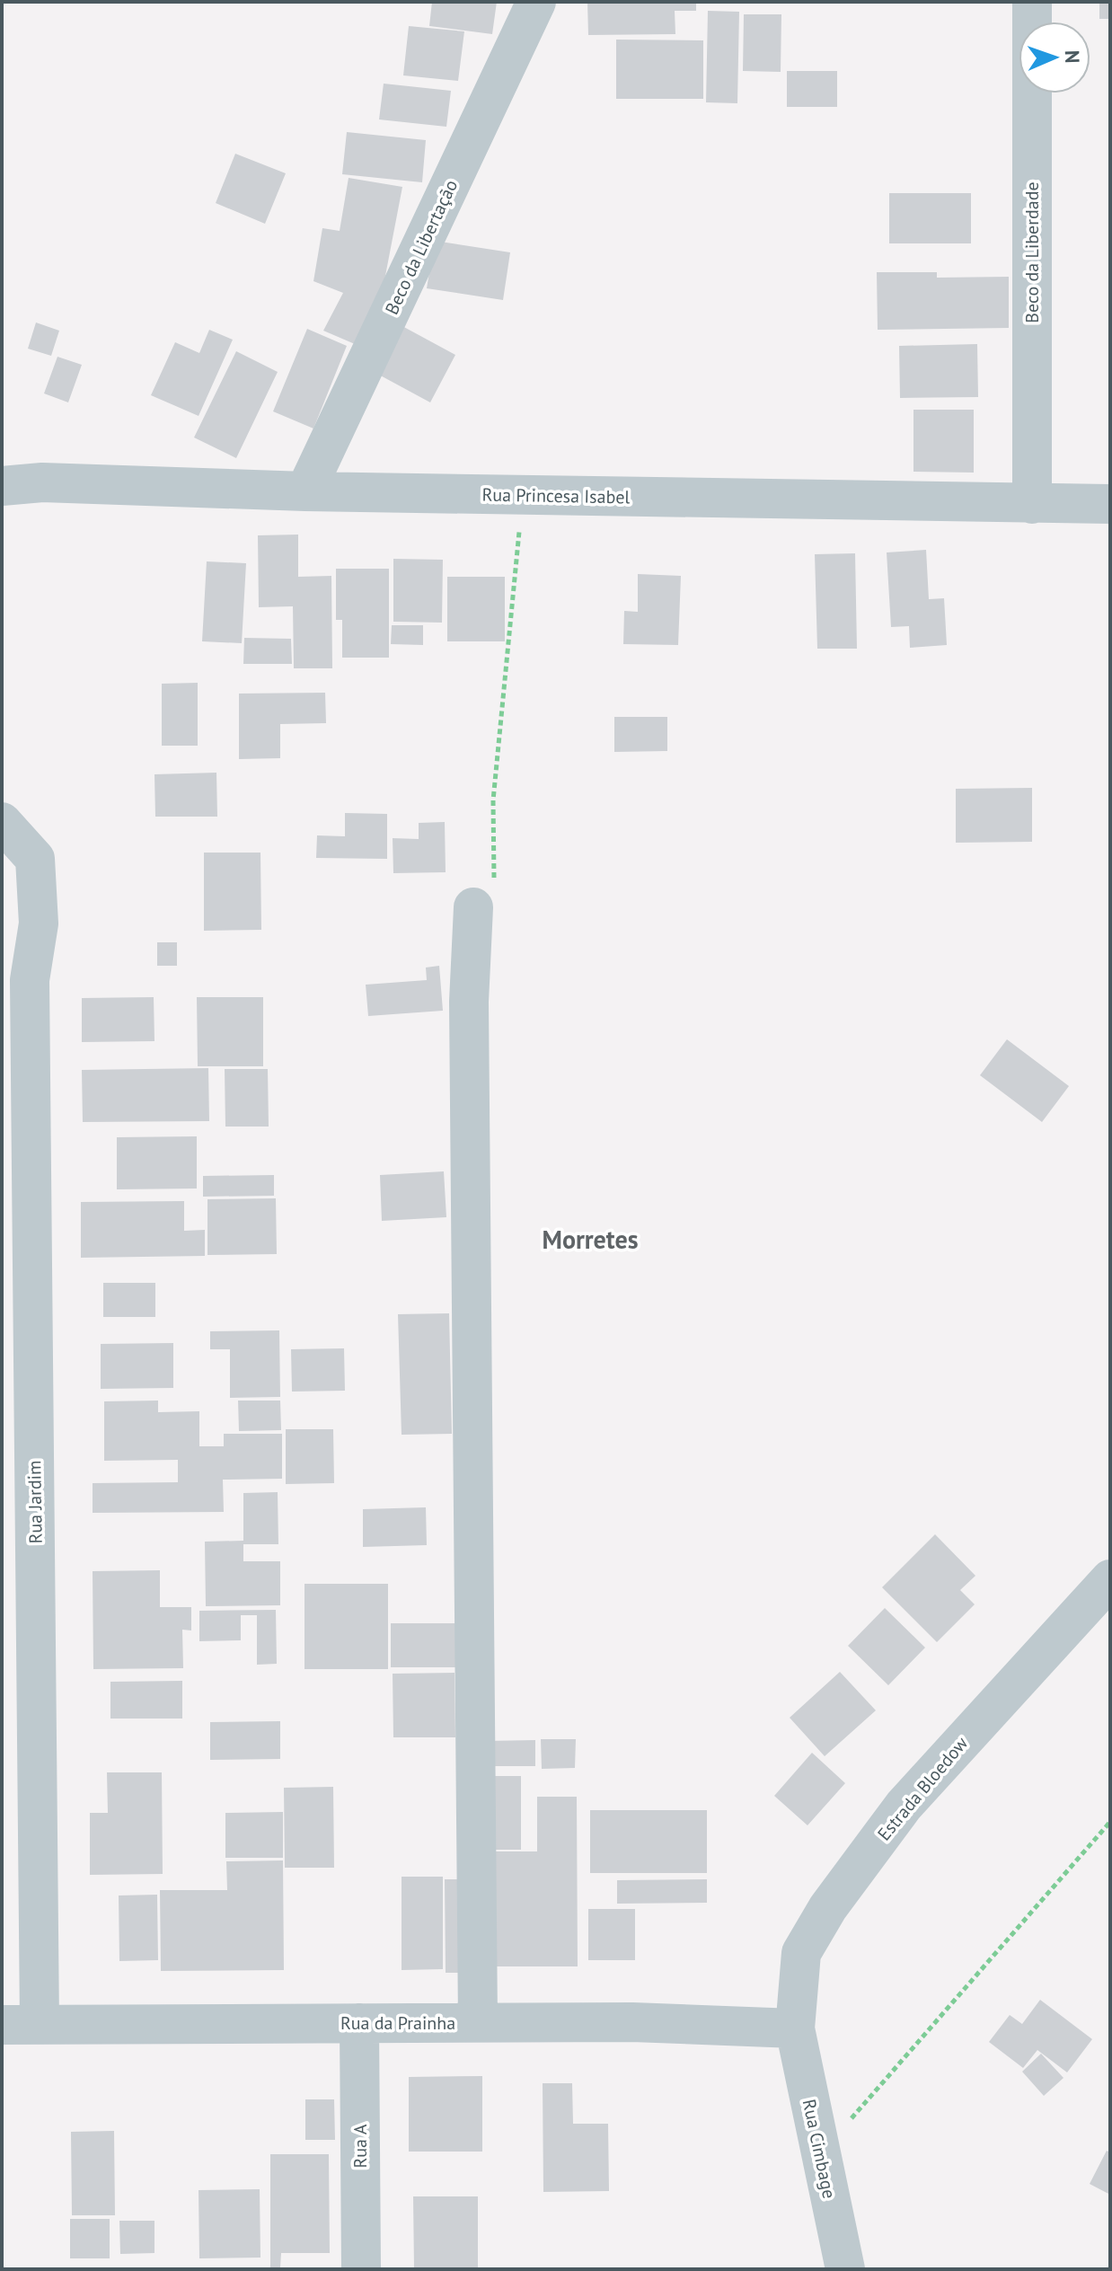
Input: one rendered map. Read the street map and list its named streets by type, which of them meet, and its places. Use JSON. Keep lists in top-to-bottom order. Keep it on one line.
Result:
{"streets":{"street":["Beco da Libertação","Beco da Liberdade","Rua Princesa Isabel","Rua Jardim","Estrada Bloedow","Rua da Prainha","Rua A","Rua Cimbage"]},"crossings":[["Beco da Libertação","Rua Princesa Isabel"],["Beco da Liberdade","Rua Princesa Isabel"],["Rua Jardim","Rua da Prainha"],["Estrada Bloedow","Rua da Prainha"],["Estrada Bloedow","Rua Cimbage"],["Rua da Prainha","Rua A"],["Rua da Prainha","Rua Cimbage"]],"districts":["Morretes"],"north":"right"}
